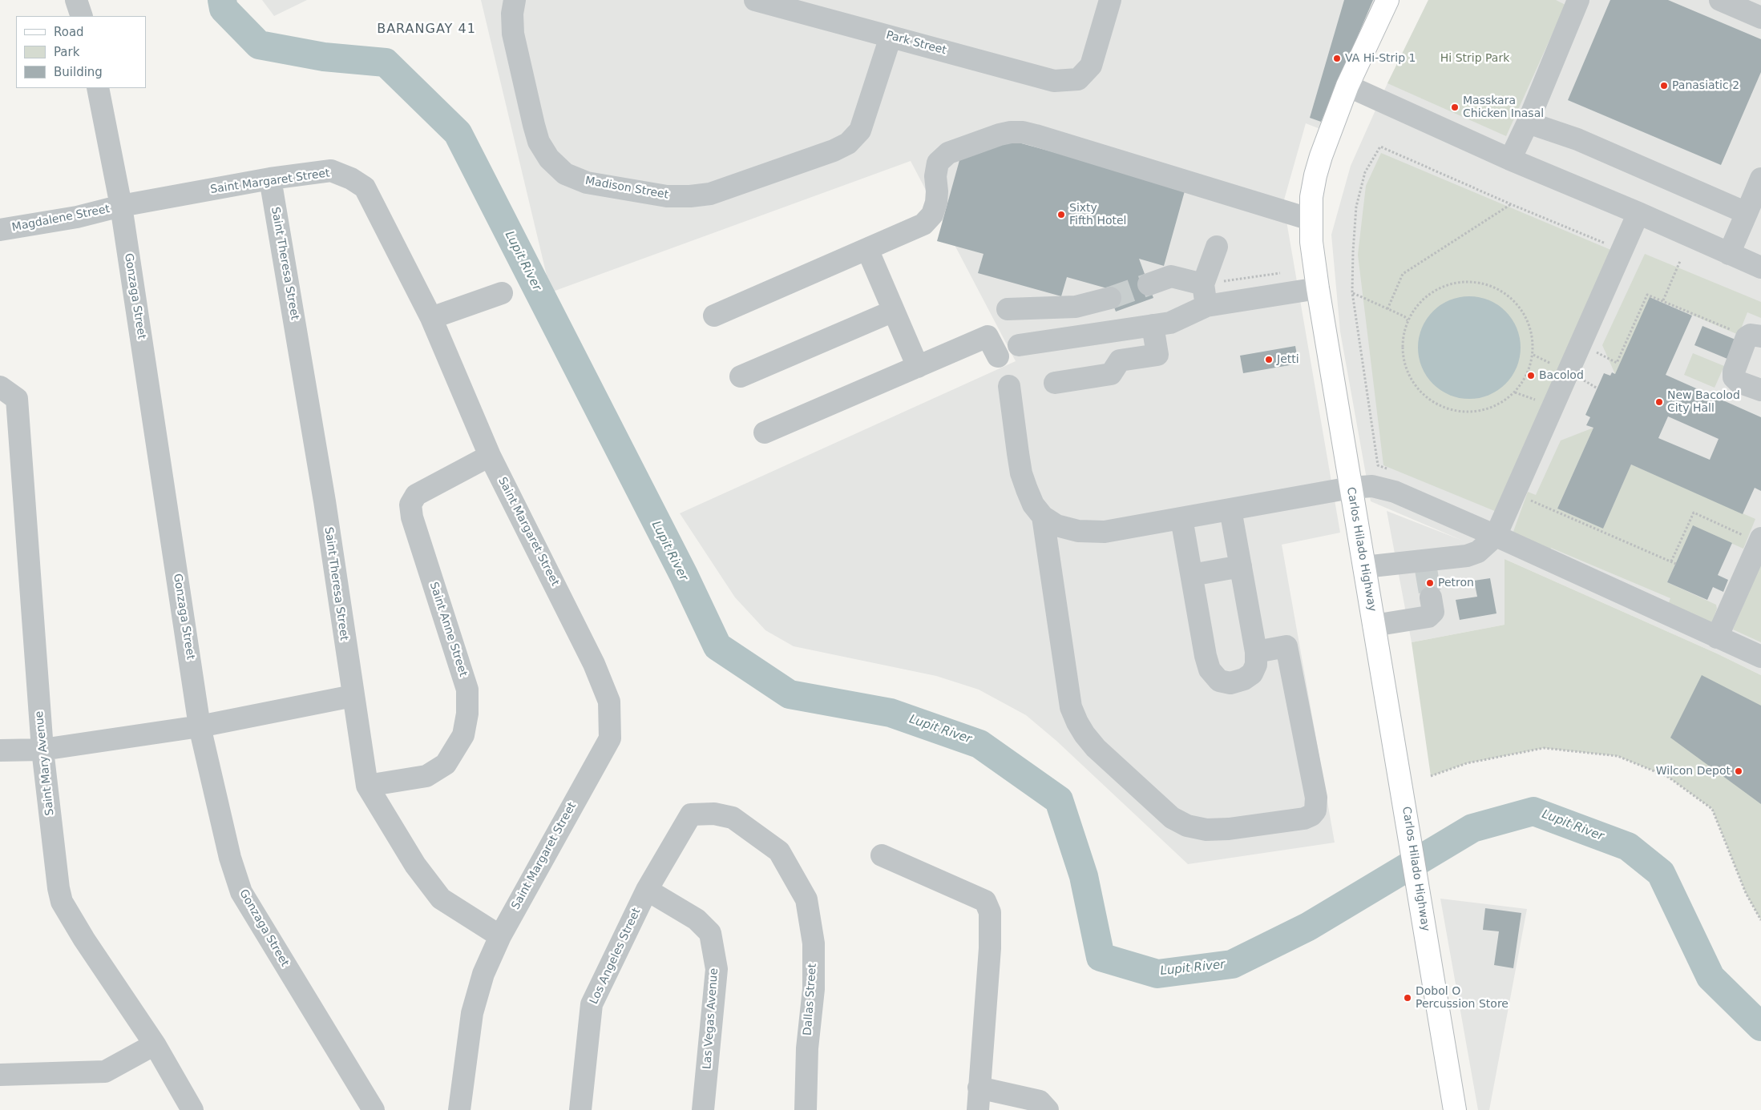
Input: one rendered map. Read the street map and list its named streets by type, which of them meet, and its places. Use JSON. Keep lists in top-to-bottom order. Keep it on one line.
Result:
{"streets":{"main road":["Carlos Hilado Highway"],"street":["Park Street","Saint Margaret Street","Madison Street","Magdalene Street","Saint Theresa Street","Gonzaga Street","Saint Anne Street","Saint Mary Avenue","Los Angeles Street","Dallas Street","Las Vegas Avenue"]},"crossings":[["Park Street","Madison Street"],["Saint Margaret Street","Magdalene Street"],["Saint Margaret Street","Saint Theresa Street"],["Saint Margaret Street","Gonzaga Street"],["Saint Margaret Street","Saint Anne Street"],["Magdalene Street","Gonzaga Street"],["Saint Theresa Street","Saint Anne Street"],["Los Angeles Street","Dallas Street"],["Los Angeles Street","Las Vegas Avenue"]],"districts":["BARANGAY 41"],"water":["Lupit River"],"parks":["Hi Strip Park"],"places":["VA Hi-Strip 1","Panasiatic 2","Masskara Chicken Inasal","Sixty Fifth Hotel","Jetti","Bacolod","New Bacolod City Hall","Petron","Wilcon Depot","Dobol O Percussion Store"],"legend":["Road","Park","Building"]}
